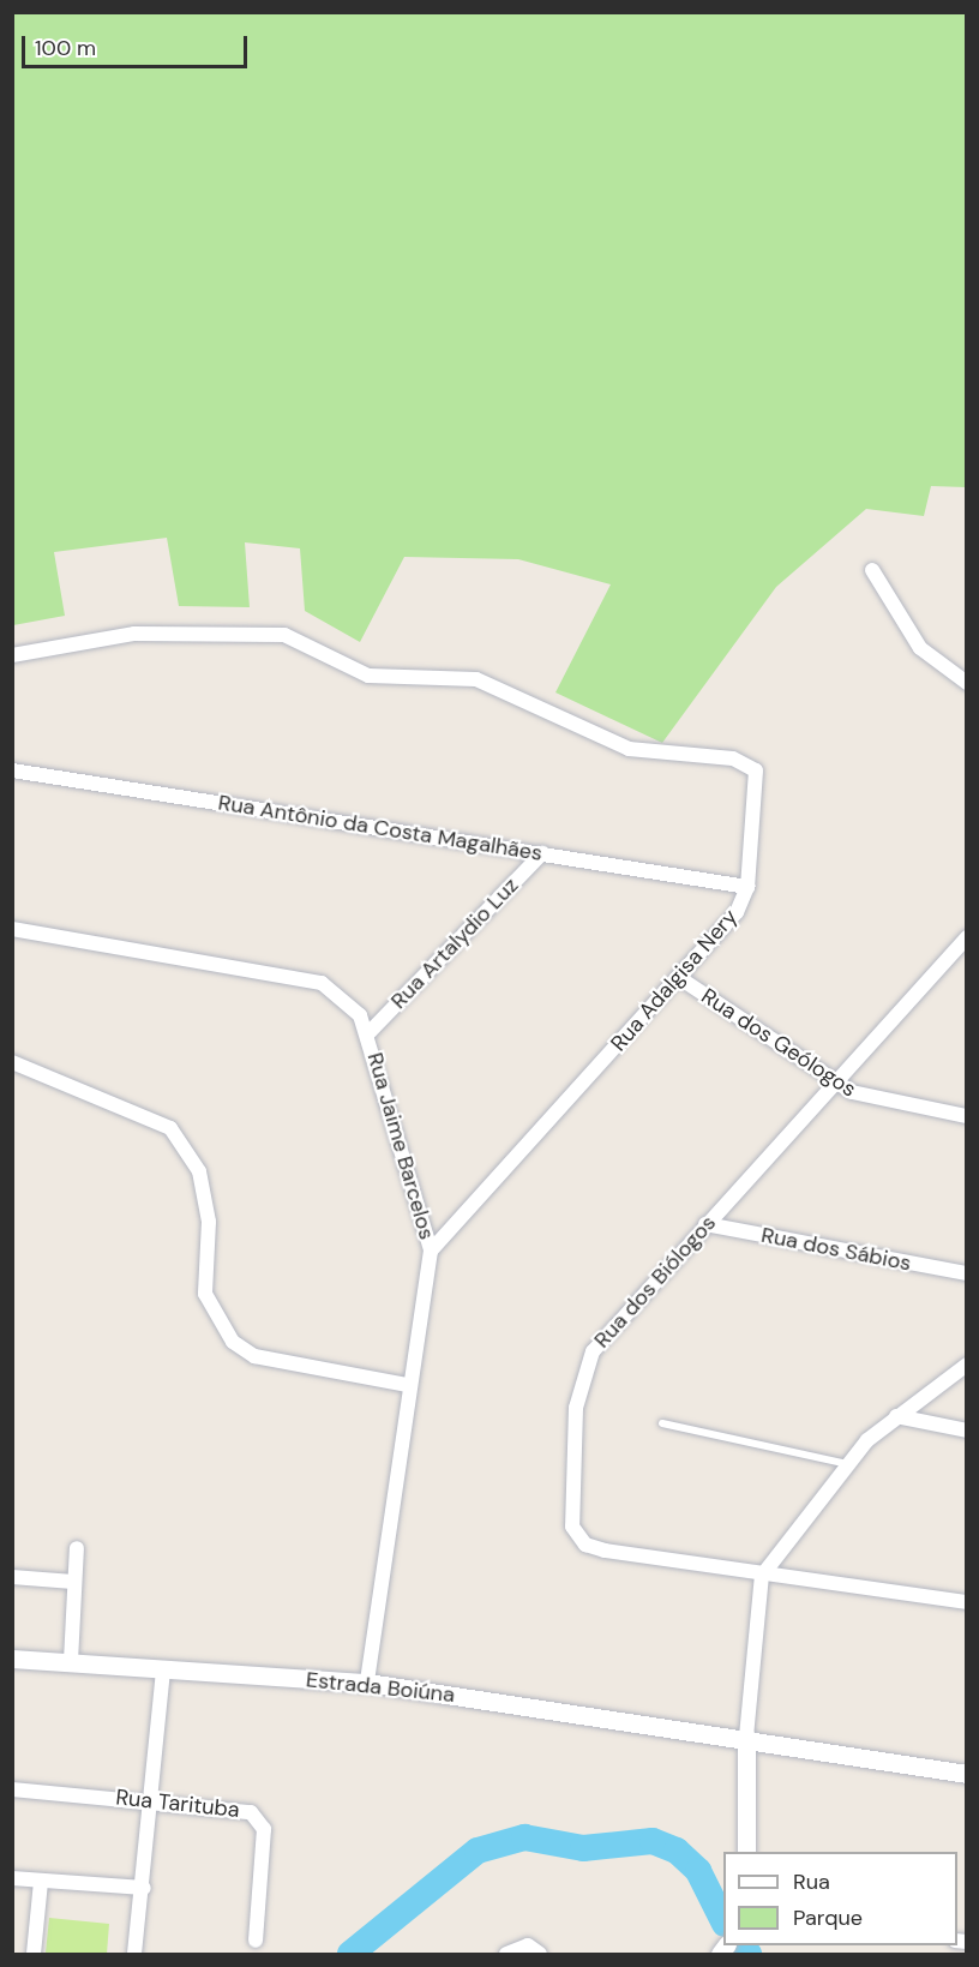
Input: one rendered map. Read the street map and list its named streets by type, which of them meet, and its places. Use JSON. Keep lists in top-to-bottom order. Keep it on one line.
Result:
{"streets":{"street":["Rua Antônio da Costa Magalhães","Rua Artalydio Luz","Rua Adalgisa Nery","Rua dos Geólogos","Rua Jaime Barcelos","Rua dos Sábios","Rua dos Biólogos","Estrada Boiúna","Rua Tarituba"]},"crossings":[["Rua Antônio da Costa Magalhães","Rua Artalydio Luz"],["Rua Antônio da Costa Magalhães","Rua Adalgisa Nery"],["Rua Artalydio Luz","Rua Jaime Barcelos"],["Rua Adalgisa Nery","Rua dos Geólogos"],["Rua Adalgisa Nery","Rua Jaime Barcelos"],["Rua dos Geólogos","Rua dos Biólogos"],["Rua Jaime Barcelos","Estrada Boiúna"],["Rua dos Sábios","Rua dos Biólogos"]],"legend":["Rua","Parque"],"scale_bar":"100 m"}
